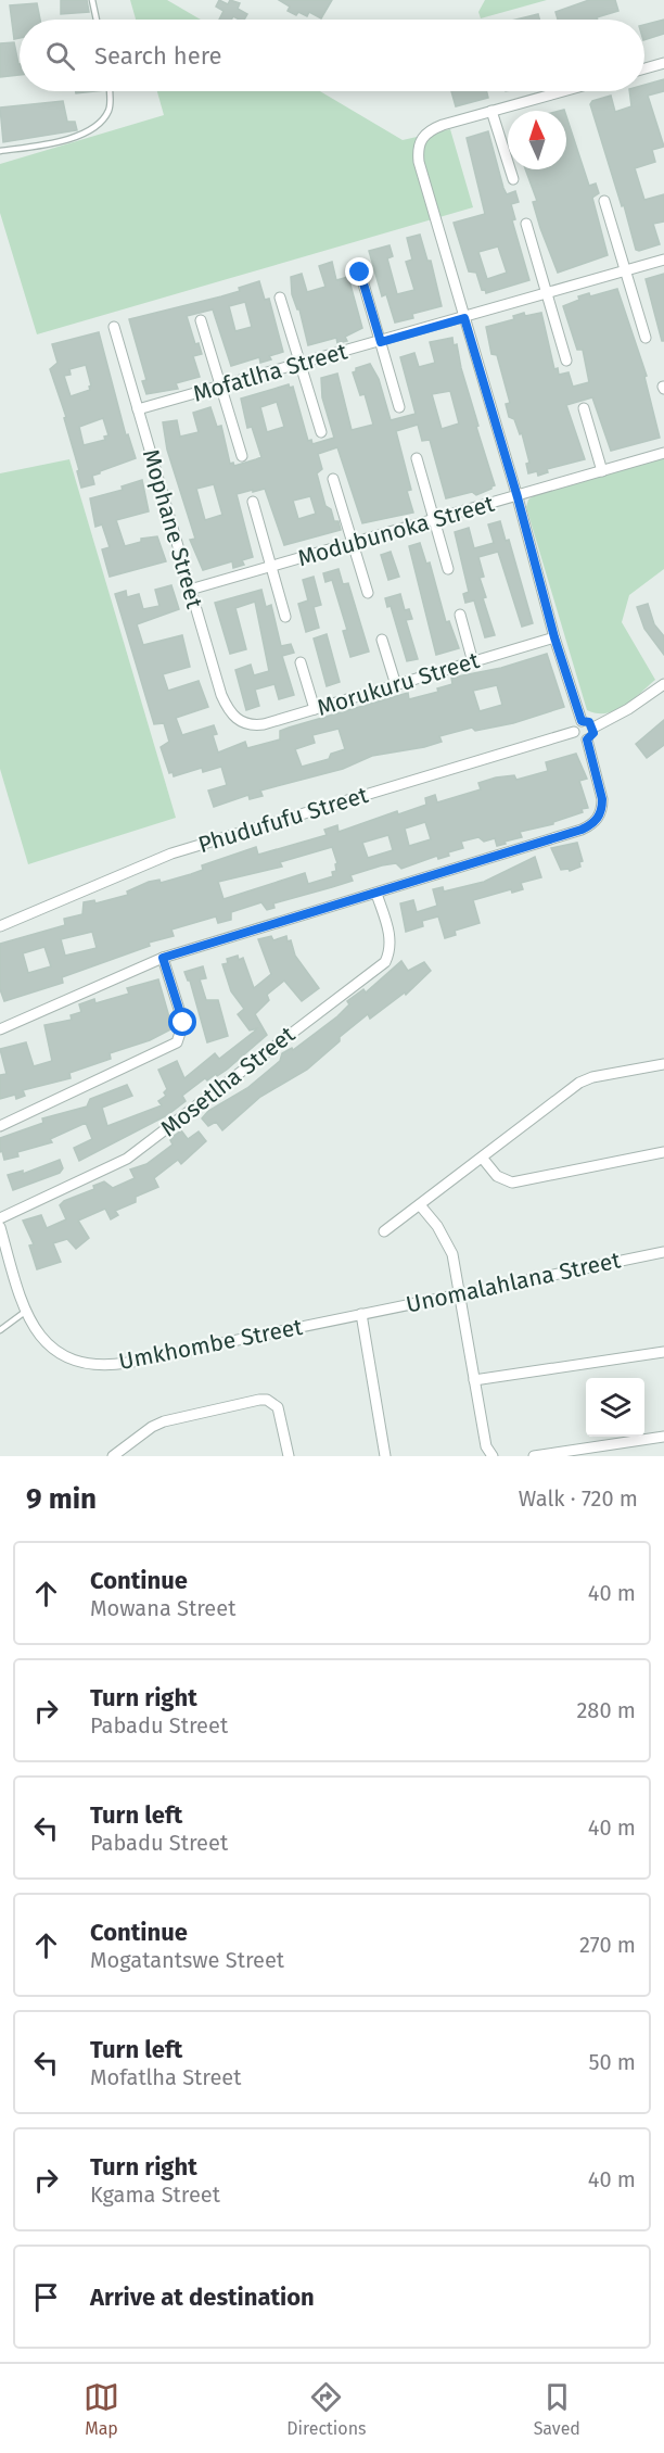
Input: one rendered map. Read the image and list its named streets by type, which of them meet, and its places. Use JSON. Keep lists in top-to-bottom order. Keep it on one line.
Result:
{"streets":{"street":["Mofatlha Street","Mophane Street","Modubunoka Street","Morukuru Street","Phudufufu Street","Mosetlha Street","Unomalahlana Street","Umkhombe Street"]},"crossings":[["Mofatlha Street","Mophane Street"],["Mophane Street","Modubunoka Street"],["Mophane Street","Morukuru Street"],["Unomalahlana Street","Umkhombe Street"]],"north":"top","page":{"search":"Search here","heading":["9 min","Walk · 720 m"],"list":[["Continue","Mowana Street","40 m"],["Turn right","Pabadu Street","280 m"],["Turn left","Pabadu Street","40 m"],["Continue","Mogatantswe Street","270 m"],["Turn left","Mofatlha Street","50 m"],["Turn right","Kgama Street","40 m"],"Arrive at destination"],"nav":["Map","Directions","Saved"]}}
